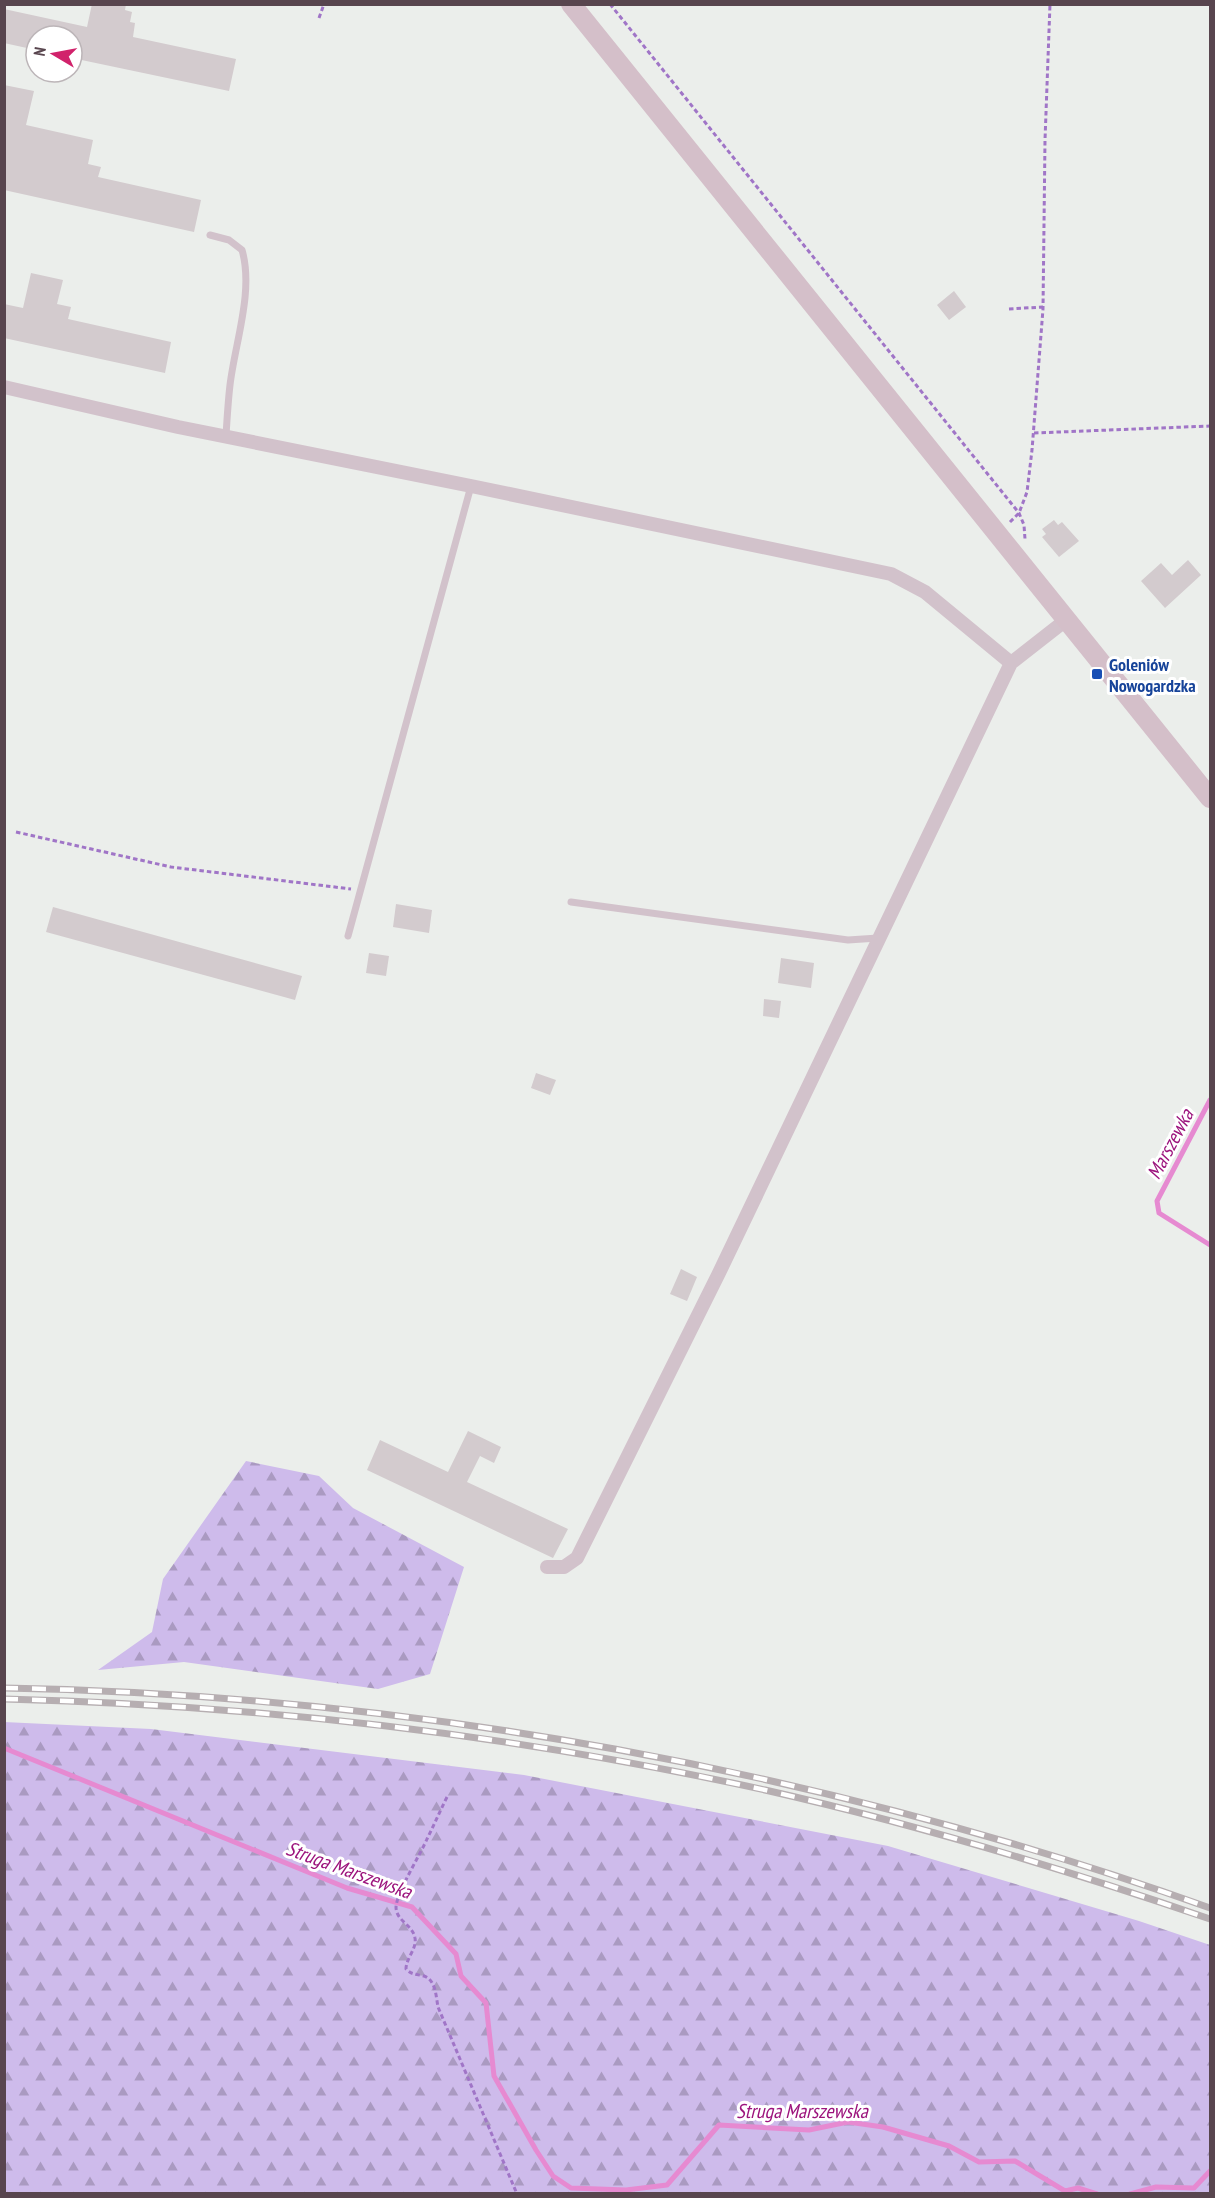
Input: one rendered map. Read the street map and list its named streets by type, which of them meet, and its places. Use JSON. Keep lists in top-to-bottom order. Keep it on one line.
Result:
{"water":["Marszewka","Struga Marszewska"],"places":{"transit":["Goleniów Nowogardzka"]},"north":"left"}
